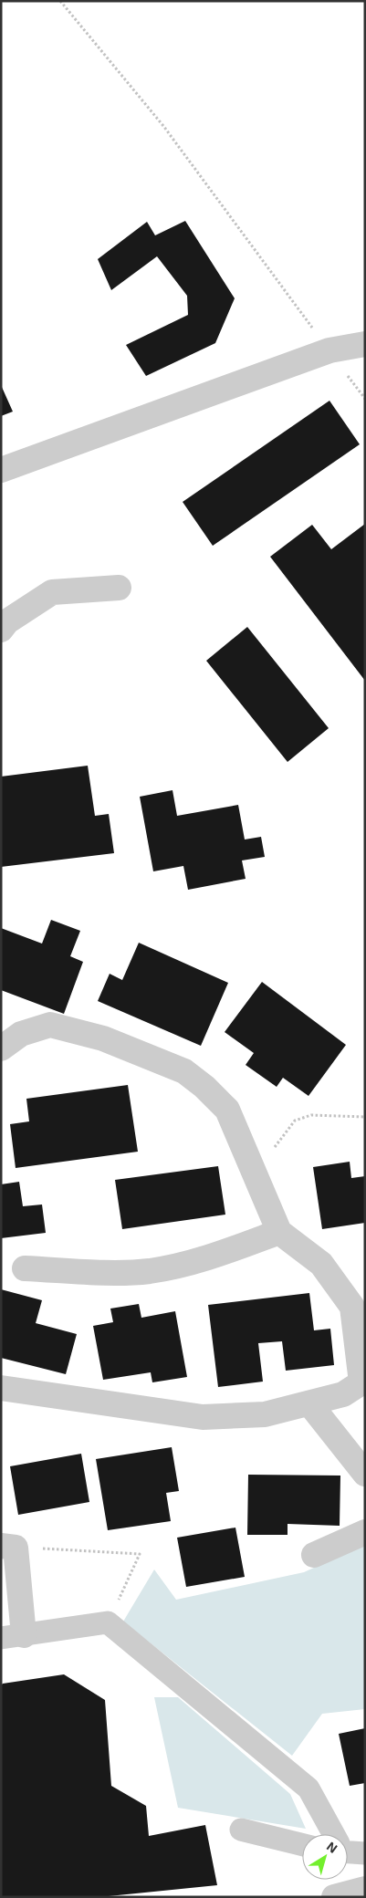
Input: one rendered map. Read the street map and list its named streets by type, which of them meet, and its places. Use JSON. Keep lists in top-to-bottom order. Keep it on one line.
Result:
{"north":"top right"}
